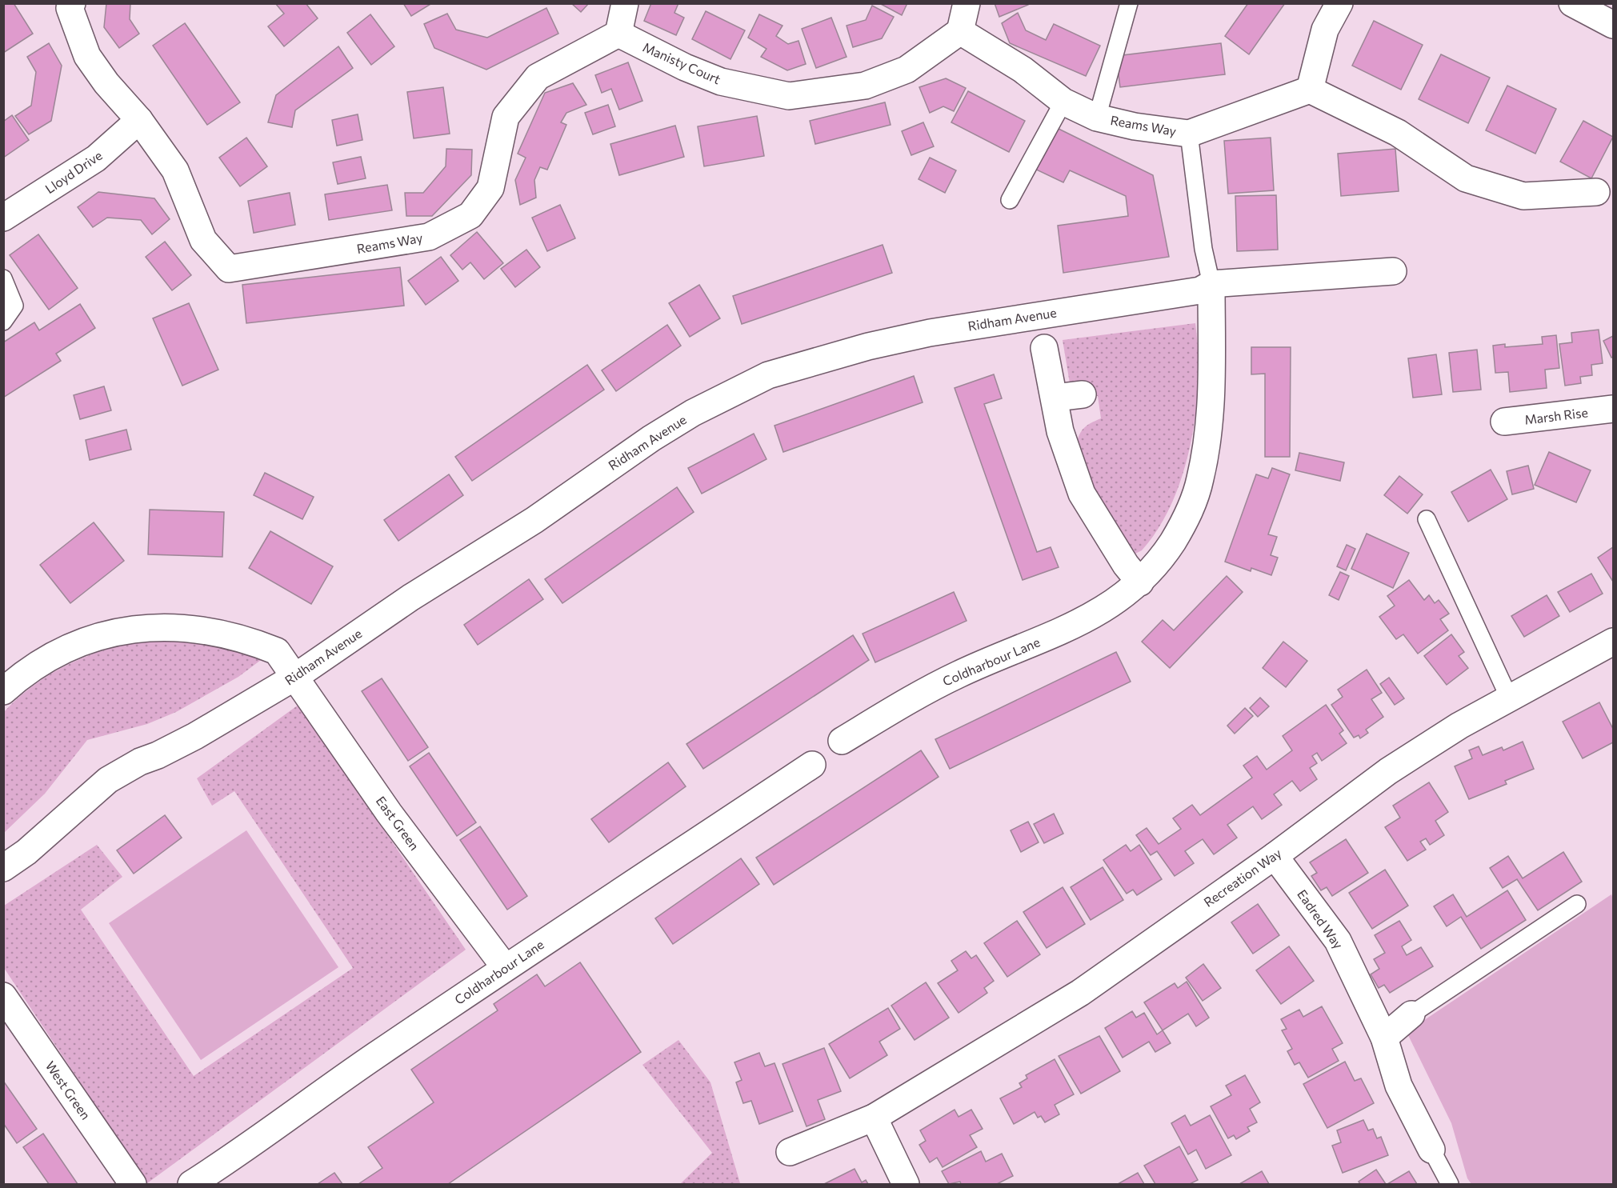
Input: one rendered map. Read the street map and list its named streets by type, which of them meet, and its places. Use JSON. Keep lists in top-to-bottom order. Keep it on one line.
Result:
{"streets":{"street":["Manisty Court","Reams Way","Lloyd Drive","Ridham Avenue","Marsh Rise","Coldharbour Lane","East Green","Recreation Way","Eadred Way","West Green"]},"crossings":[["Manisty Court","Reams Way"],["Reams Way","Lloyd Drive"],["Ridham Avenue","Coldharbour Lane"],["Ridham Avenue","East Green"],["Coldharbour Lane","East Green"],["Recreation Way","Eadred Way"]]}
